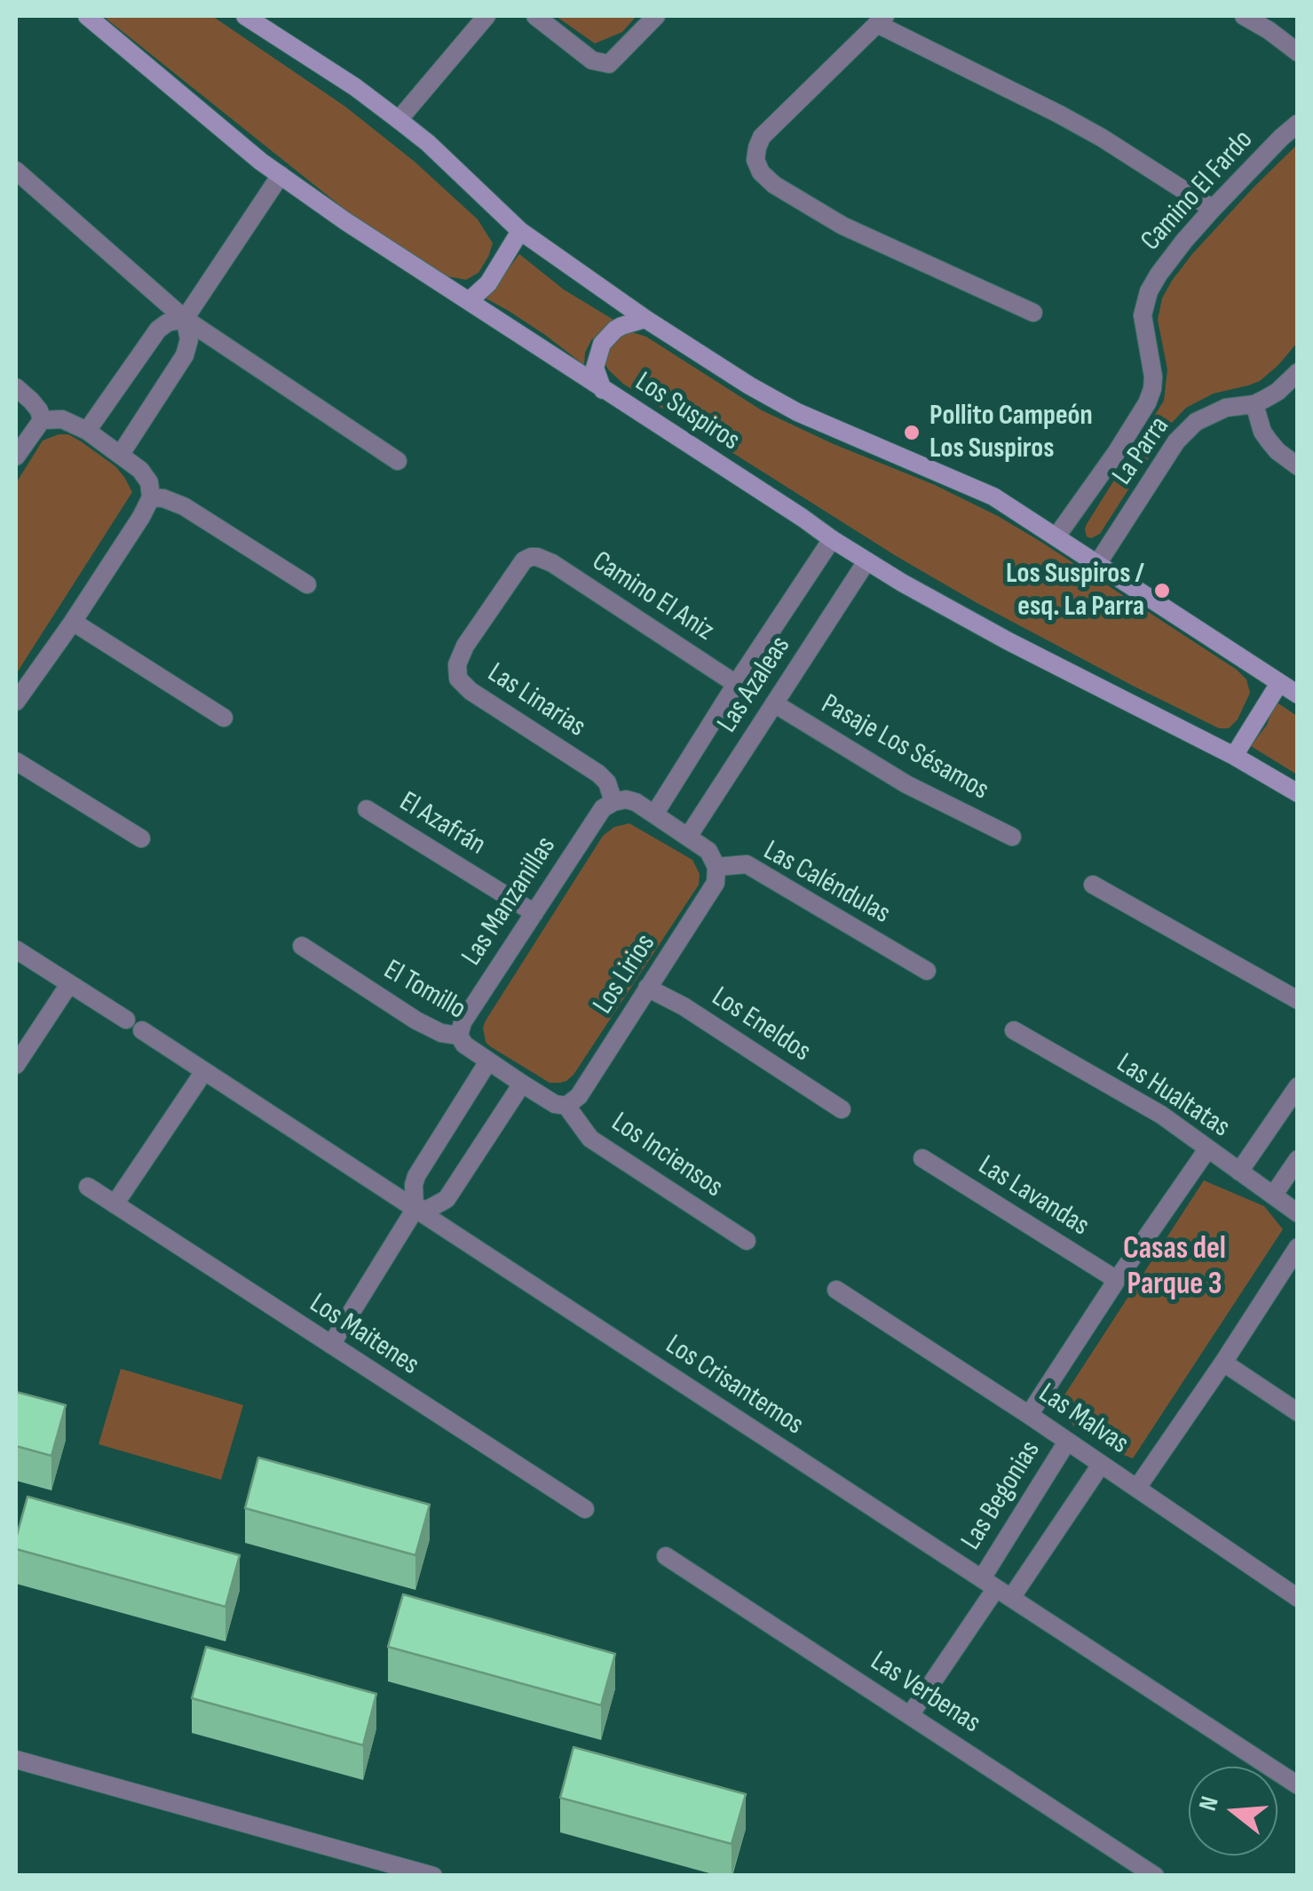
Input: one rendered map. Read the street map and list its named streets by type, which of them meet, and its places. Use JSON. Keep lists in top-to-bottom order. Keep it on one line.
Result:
{"streets":{"street":["Camino El Fardo","Los Suspiros","La Parra","Camino El Aniz","Las Azaleas","Las Linarias","Pasaje Los Sésamos","El Azafrán","Las Caléndulas","Las Manzanillas","Los Lirios","El Tomillo","Los Eneldos","Las Hualtatas","Los Inciensos","Las Lavandas","Los Maitenes","Los Crisantemos","Las Malvas","Las Begonias","Las Verbenas"]},"crossings":[["Camino El Fardo","Los Suspiros"],["Los Suspiros","La Parra"],["Los Suspiros","Las Azaleas"],["Camino El Aniz","Las Azaleas"],["Camino El Aniz","Las Linarias"],["Las Azaleas","Pasaje Los Sésamos"],["Las Azaleas","Las Caléndulas"],["Las Linarias","Las Caléndulas"],["Las Linarias","Las Manzanillas"],["El Azafrán","Las Manzanillas"],["Las Caléndulas","Las Manzanillas"],["Las Caléndulas","Los Lirios"],["Las Manzanillas","El Tomillo"],["Los Lirios","El Tomillo"],["Los Lirios","Los Eneldos"],["Los Lirios","Los Inciensos"],["El Tomillo","Los Inciensos"],["Los Crisantemos","Las Begonias"],["Las Malvas","Las Begonias"],["Las Begonias","Las Verbenas"]],"districts":["Casas del Parque 3"],"places":["Pollito Campeón Los Suspiros","Los Suspiros / esq. La Parra"],"north":"left"}
